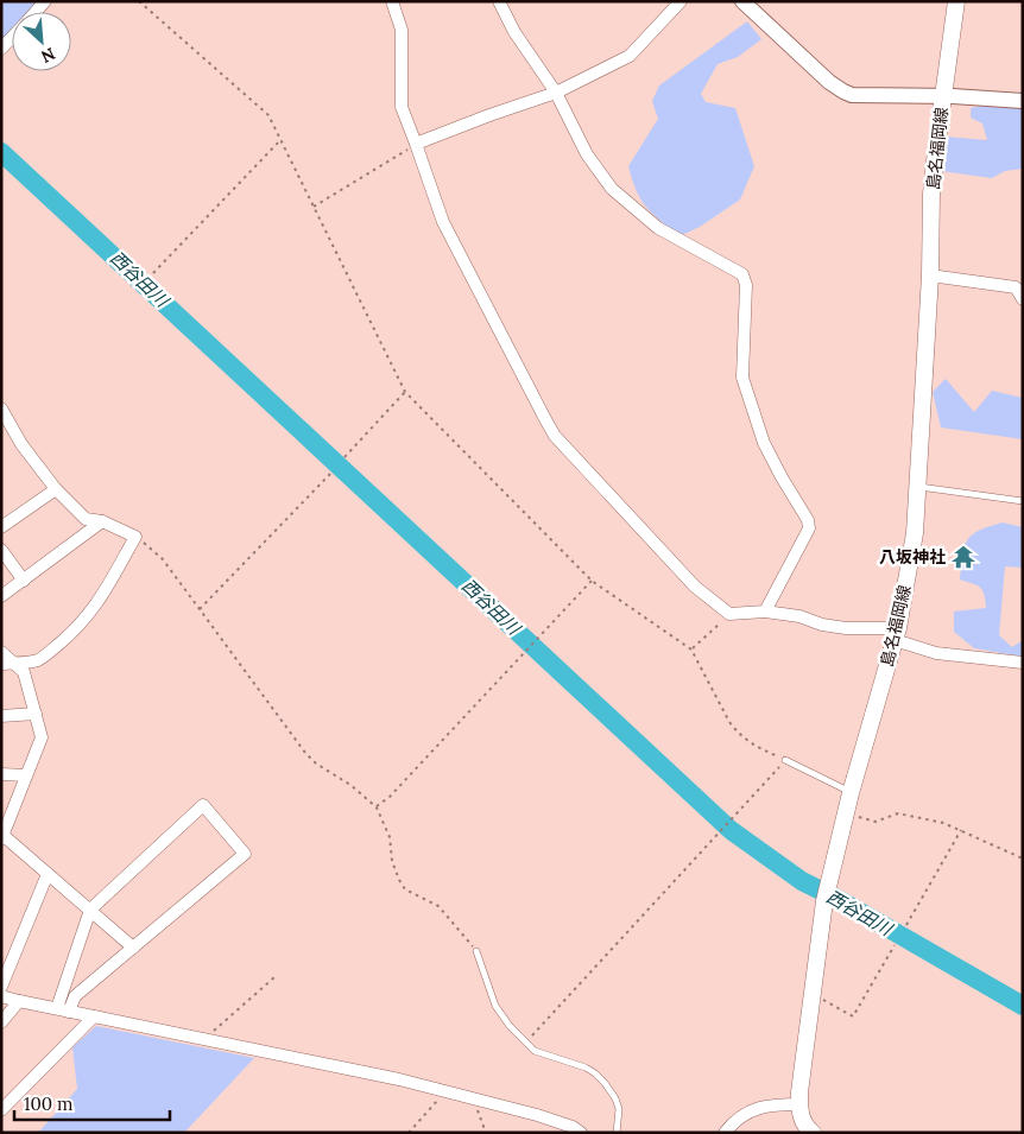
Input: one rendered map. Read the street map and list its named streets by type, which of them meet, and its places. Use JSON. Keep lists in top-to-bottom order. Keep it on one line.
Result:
{"streets":{"main road":["島名福岡線"]},"water":["西谷田川"],"places":{"temple":["八坂神社"]},"scale_bar":"100 m","north":"bottom right"}
